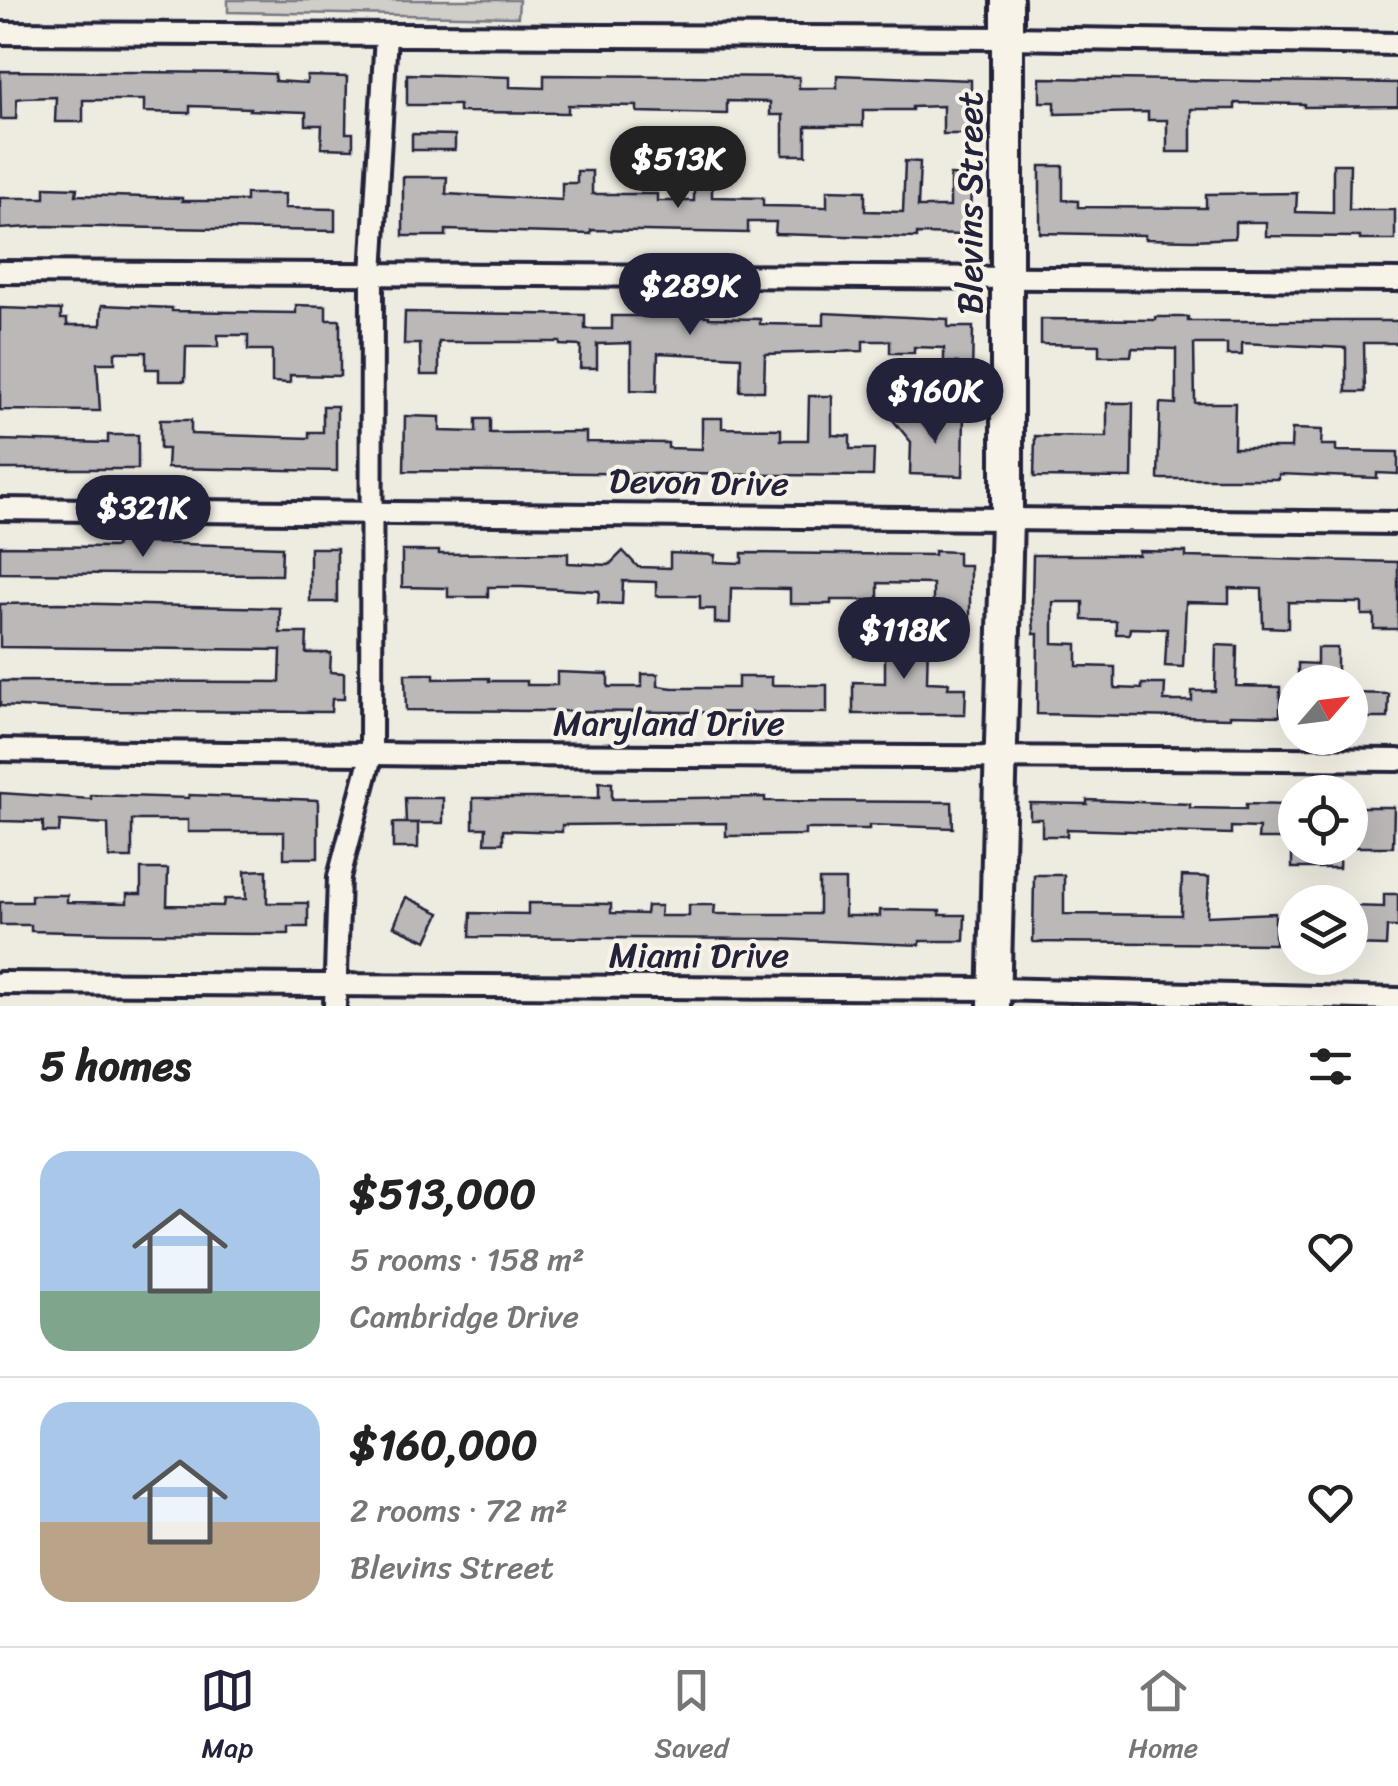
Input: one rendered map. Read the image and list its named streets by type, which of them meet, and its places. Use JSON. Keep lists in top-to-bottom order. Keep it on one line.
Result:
{"streets":{"street":["Blevins Street","Devon Drive","Maryland Drive","Miami Drive"]},"crossings":[["Blevins Street","Devon Drive"],["Blevins Street","Maryland Drive"],["Blevins Street","Miami Drive"]],"north":"top right","page":{"price":["$513K","$289K","$160K","$321K","$118K"],"heading":"5 homes","list":[{"name":"$513,000","note":"5 rooms · 158 m² · Cambridge Drive"},{"name":"$160,000","note":"2 rooms · 72 m² · Blevins Street"}],"tabs":["Map","Saved","Home"]}}
